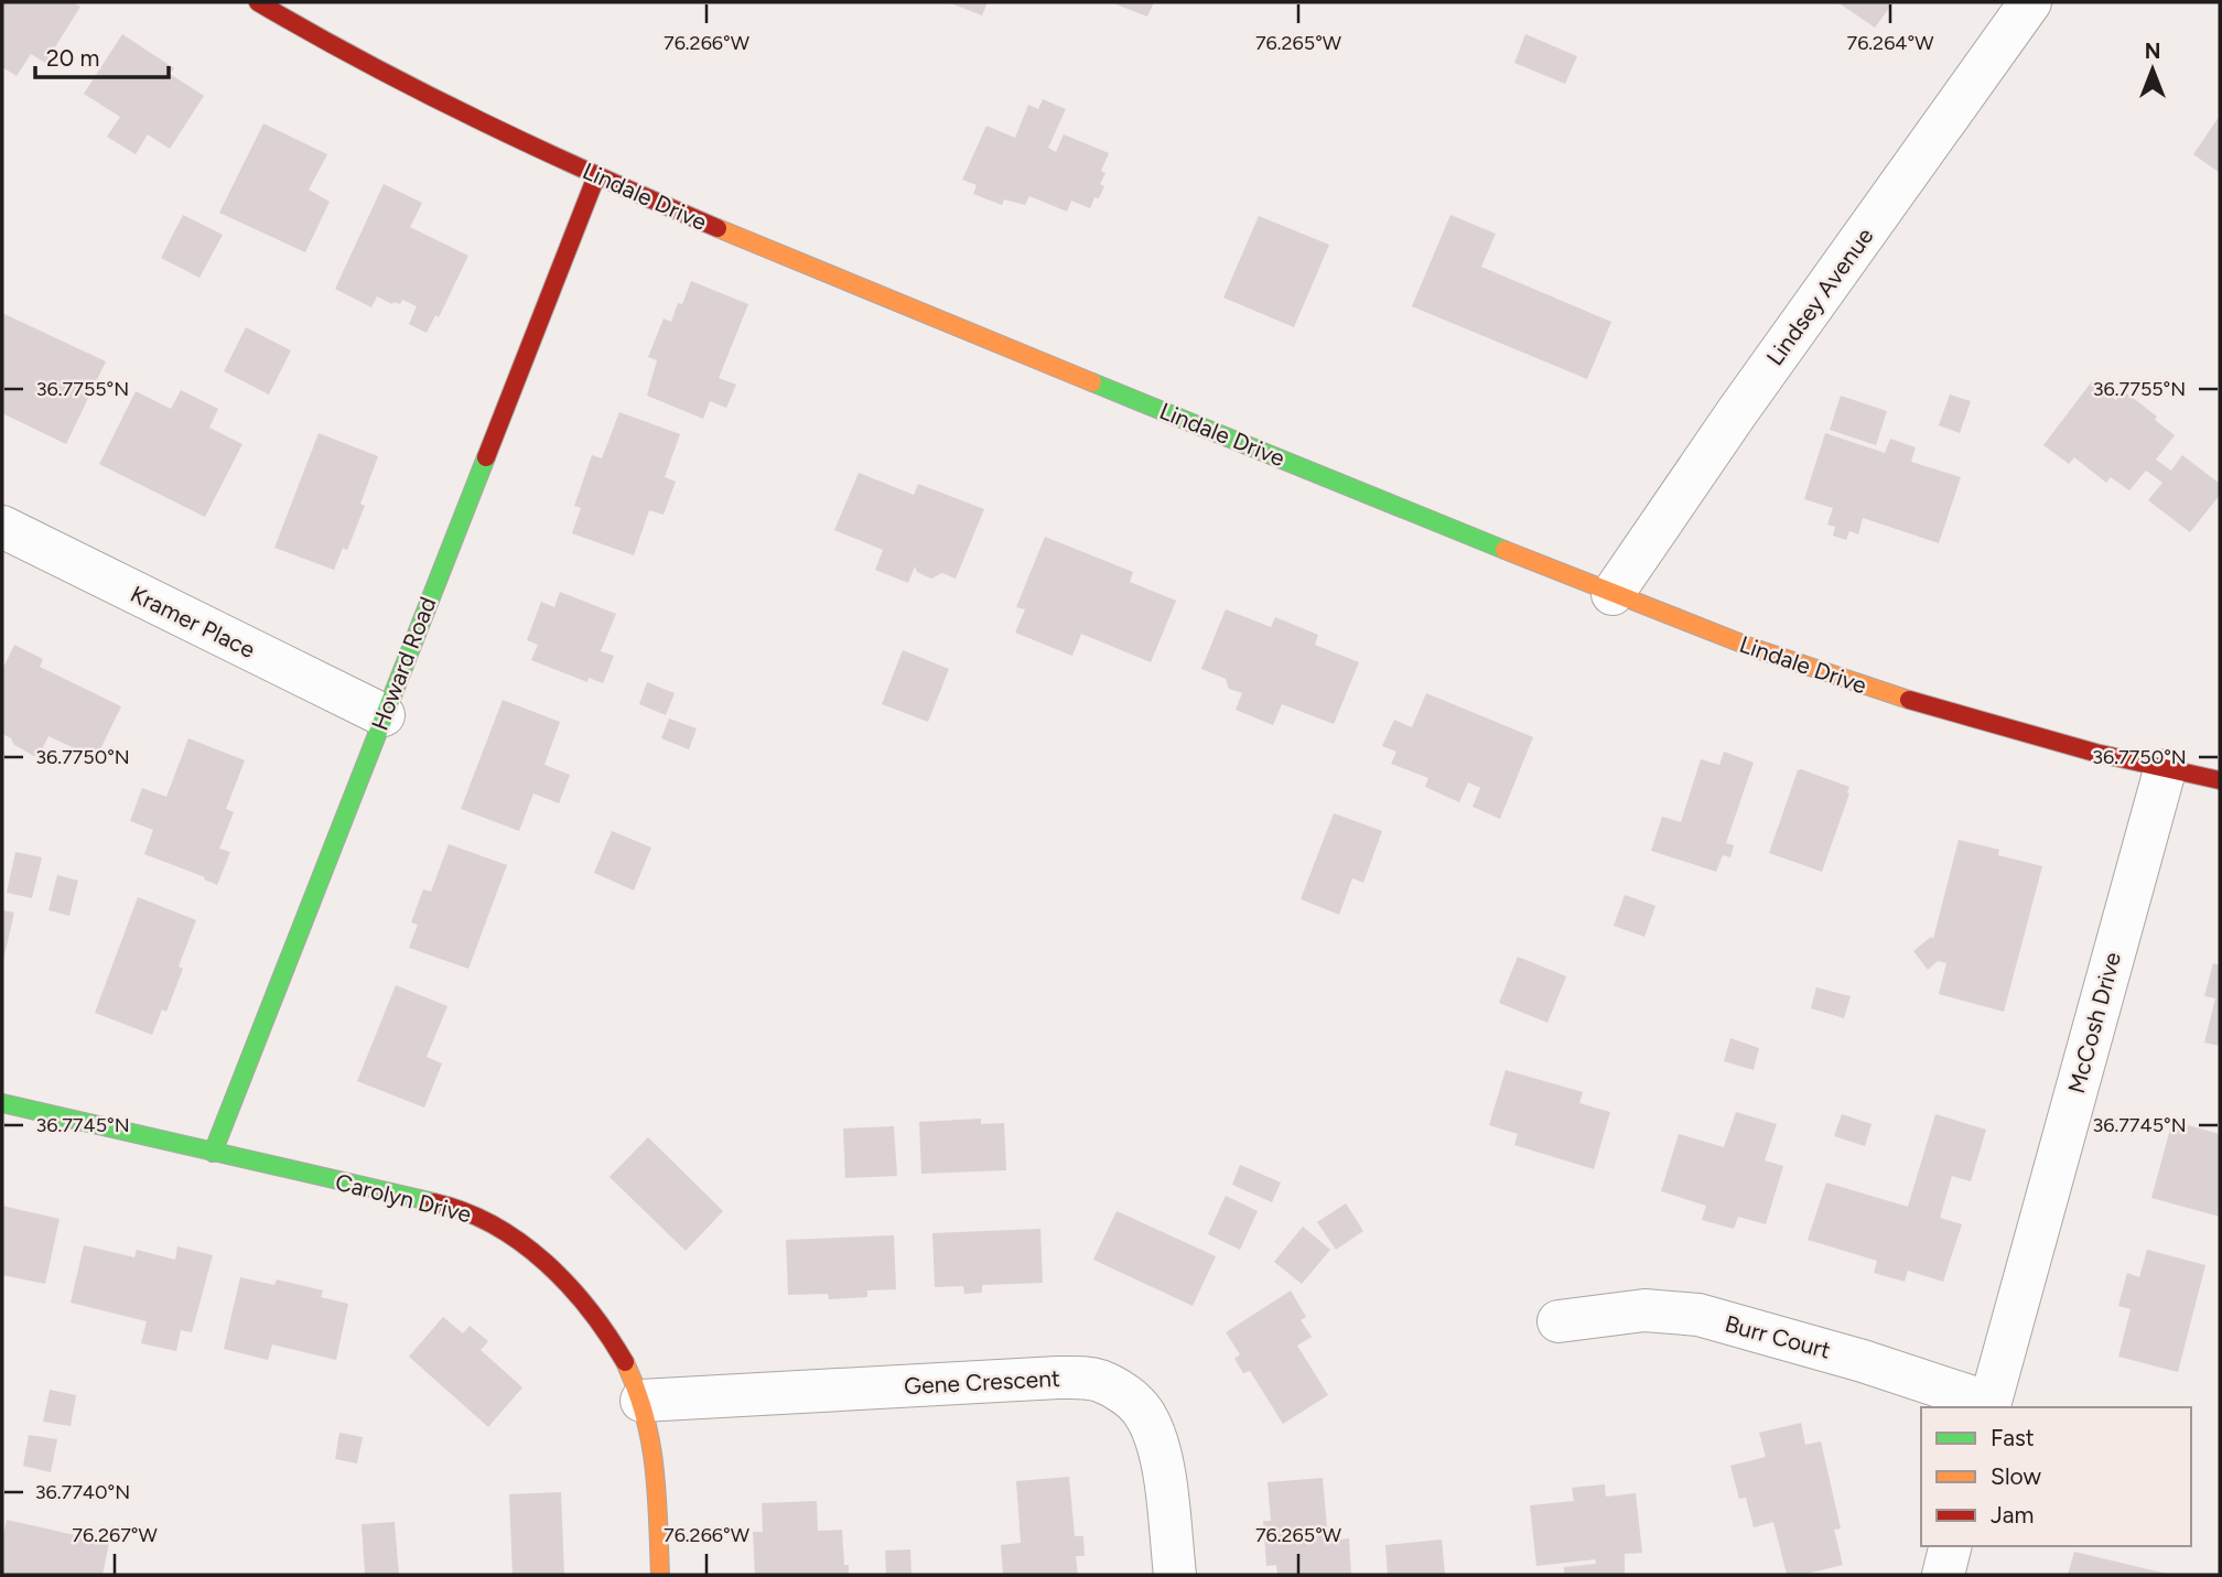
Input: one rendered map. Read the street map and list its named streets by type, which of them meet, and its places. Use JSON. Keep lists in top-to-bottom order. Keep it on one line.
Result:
{"streets":{"street":["Lindale Drive","Lindsey Avenue","Kramer Place","Howard Road","McCosh Drive","Carolyn Drive","Burr Court","Gene Crescent"]},"crossings":[["Lindale Drive","Lindsey Avenue"],["Lindale Drive","Howard Road"],["Lindale Drive","McCosh Drive"],["Kramer Place","Howard Road"],["Howard Road","Carolyn Drive"],["McCosh Drive","Burr Court"],["Carolyn Drive","Gene Crescent"]],"legend":["Fast","Slow","Jam"],"scale_bar":"20 m","north":"top","coordinates":["76.266°W","76.265°W","76.264°W","36.7755°N","36.7750°N","36.7745°N","36.7740°N","76.267°W"]}
